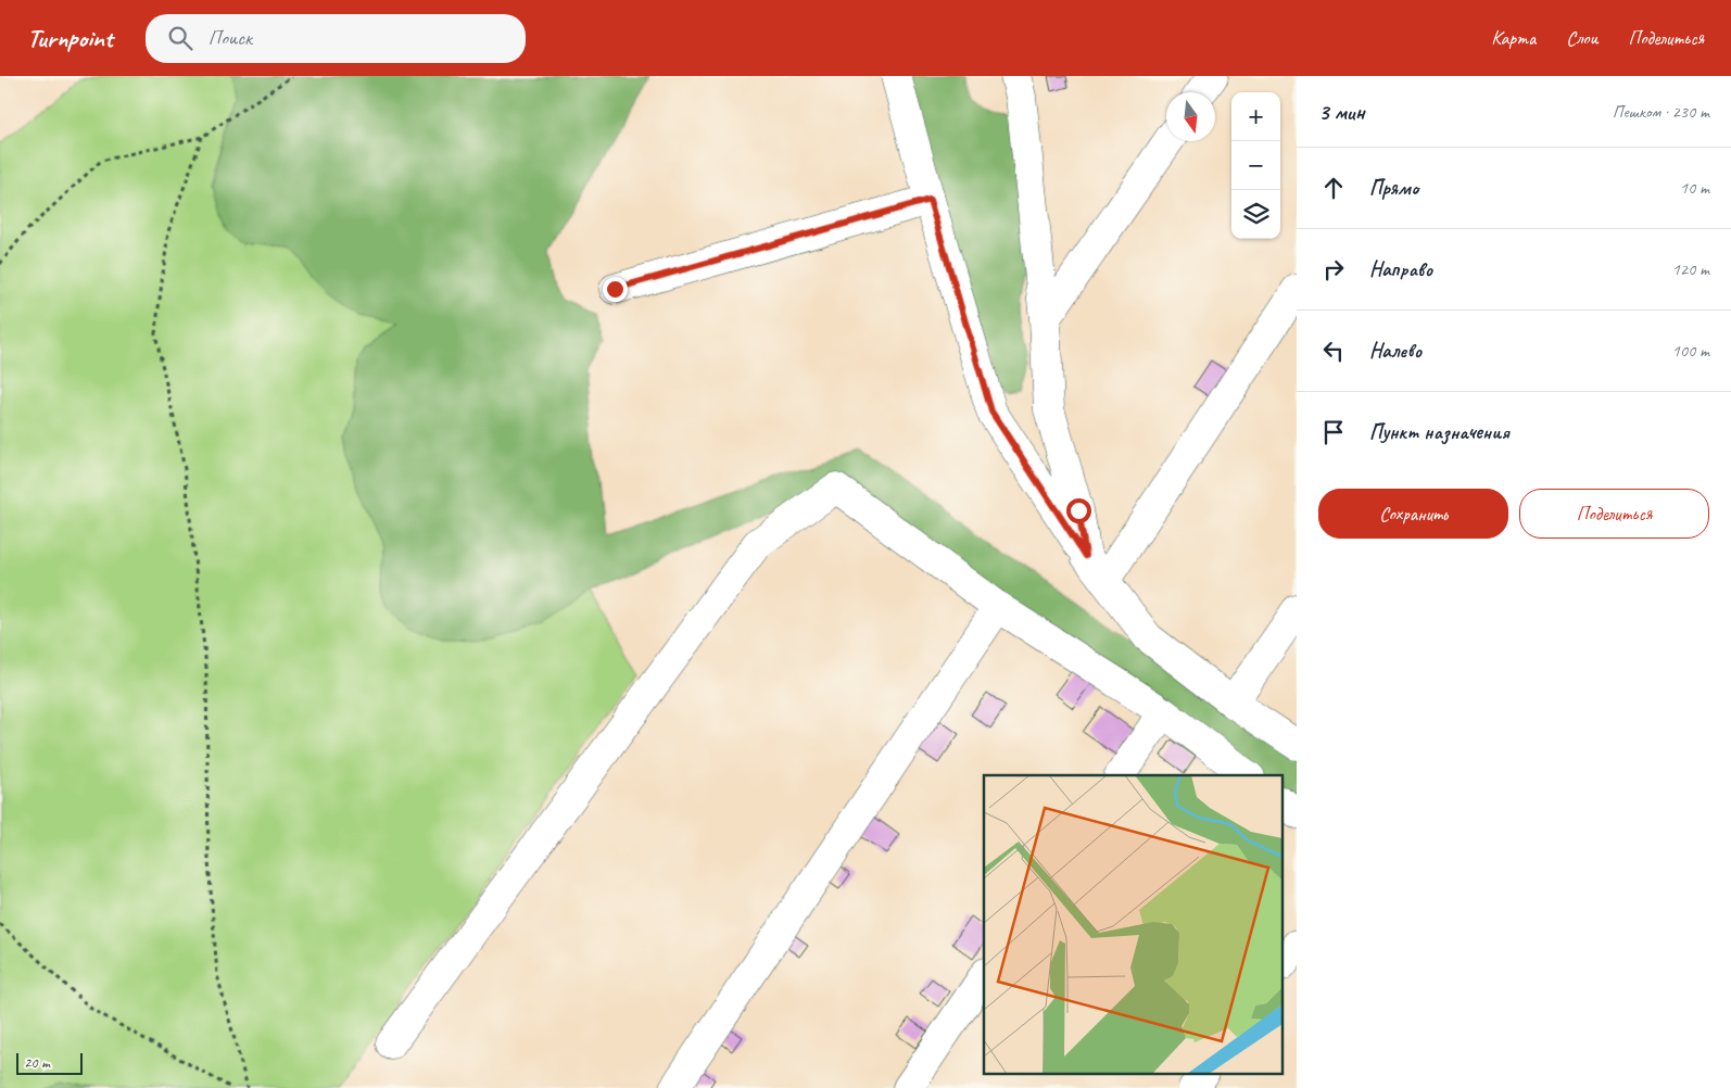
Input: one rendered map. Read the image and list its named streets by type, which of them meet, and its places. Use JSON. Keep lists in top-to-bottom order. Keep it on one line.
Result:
{"scale_bar":"20 m","north":"bottom","page":{"header":"Turnpoint","search":"Поиск","nav":["Карта","Слои","Поделиться"],"heading":["3 мин","Пешком · 230 m"],"map_buttons":["+","−"],"list":[["Прямо","10 m"],["Направо","120 m"],["Налево","100 m"],"Пункт назначения"],"buttons":["Сохранить","Поделиться"],"scale":"20 m"}}
